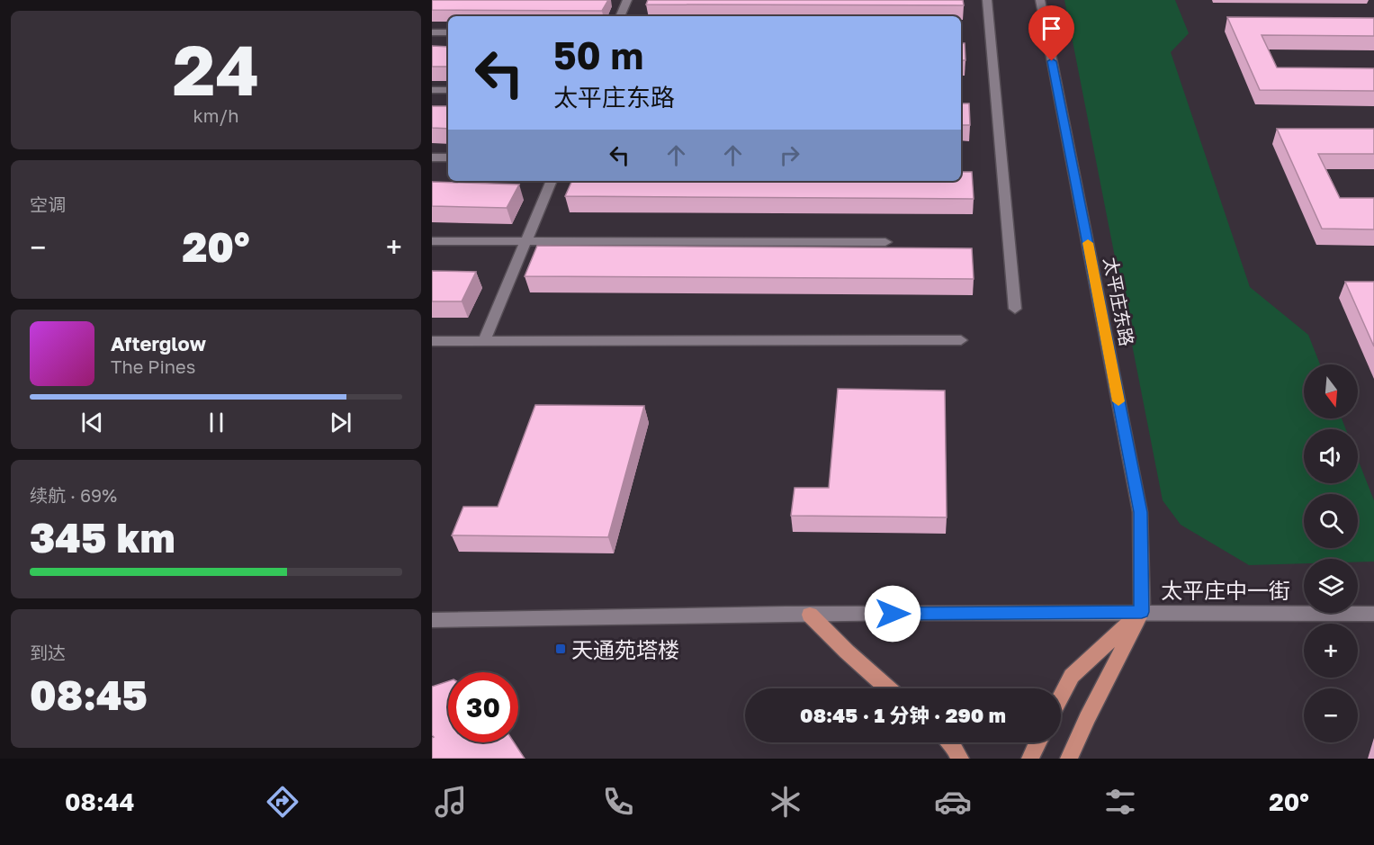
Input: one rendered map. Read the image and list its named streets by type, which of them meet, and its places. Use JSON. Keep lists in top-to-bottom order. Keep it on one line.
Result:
{"streets":{"main road":["太平庄东路"],"street":["太平庄中一街"]},"crossings":[["太平庄东路","太平庄中一街"]],"places":{"transit":["天通苑塔楼"]},"north":"bottom","page":{"tile":[["24","km/h"],"空调",["续航 · 69%","345 km"],["到达","08:45"]],"turn":["50 m","太平庄东路"],"heat":["−","20°","+"],"song":["Afterglow","The Pines"],"map_buttons":["+","−"],"limit":"30","trip":"08:45 · 1 分钟 · 290 m","tabs":["08:44","20°"]}}
